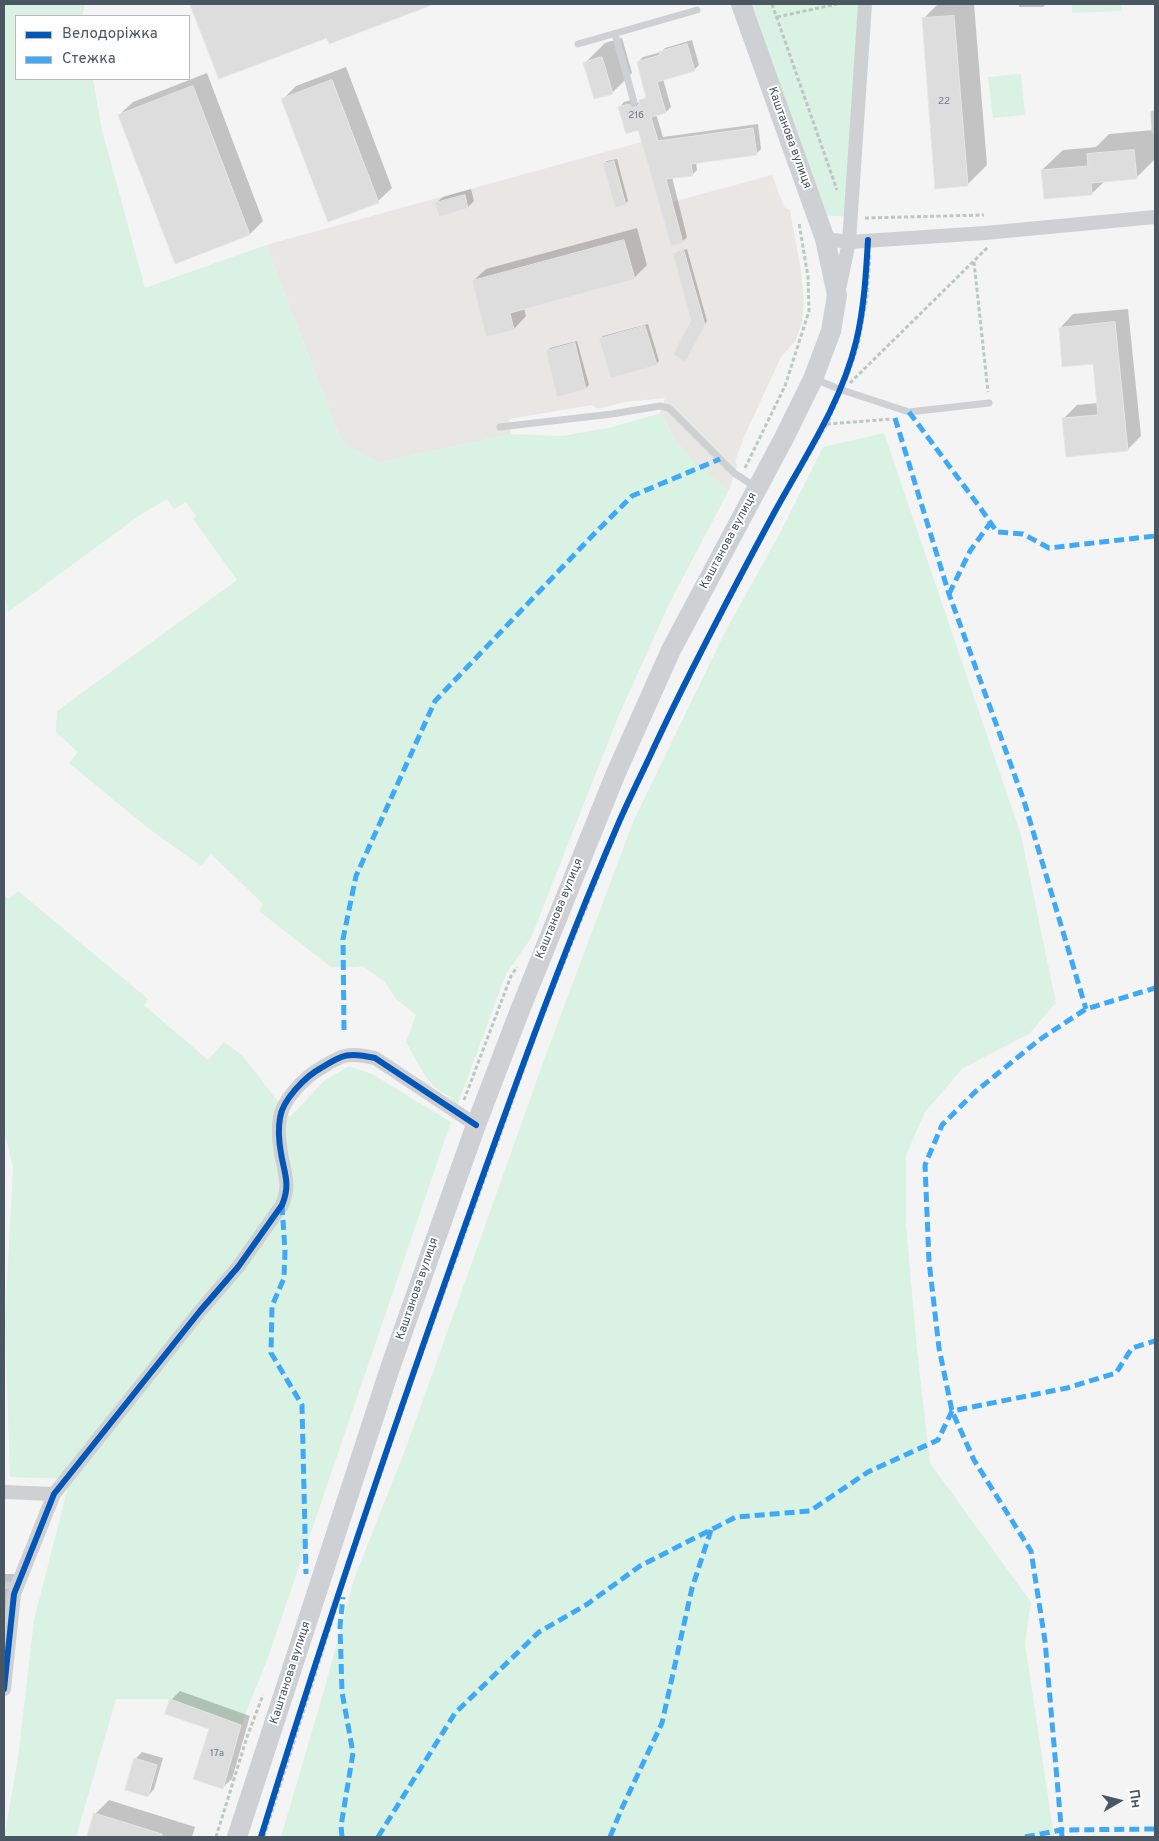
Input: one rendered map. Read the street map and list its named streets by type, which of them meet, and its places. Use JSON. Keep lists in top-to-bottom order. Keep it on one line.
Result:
{"streets":{"main road":["Каштанова вулиця"]},"house_numbers":["22","21б","17а"],"legend":["Велодоріжка","Стежка"],"north":"right"}
